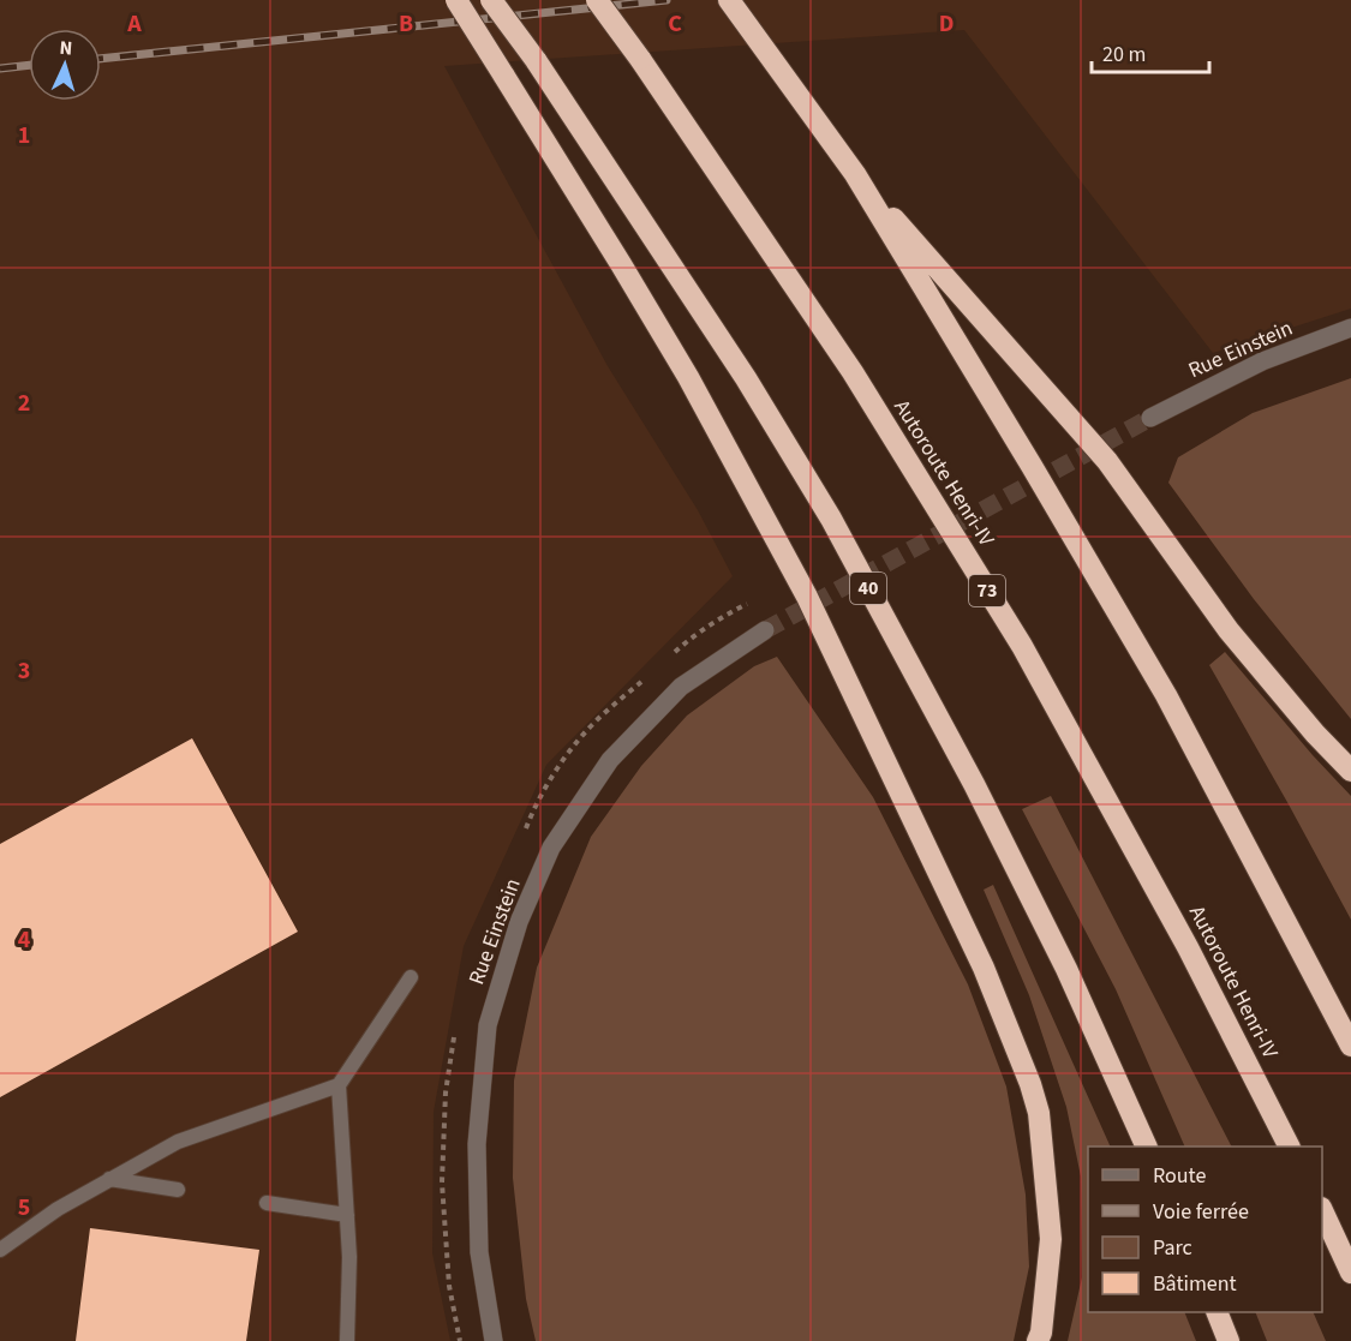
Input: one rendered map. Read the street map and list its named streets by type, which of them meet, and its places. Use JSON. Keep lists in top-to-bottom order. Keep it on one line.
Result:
{"streets":{"highway":["Autoroute Henri-IV","40","73"],"street":["Rue Einstein"]},"legend":["Route","Voie ferrée","Parc","Bâtiment"],"scale_bar":"20 m","north":"top","grid":{"columns":["A","B","C","D"],"rows":["1","2","3","4","5"]}}
